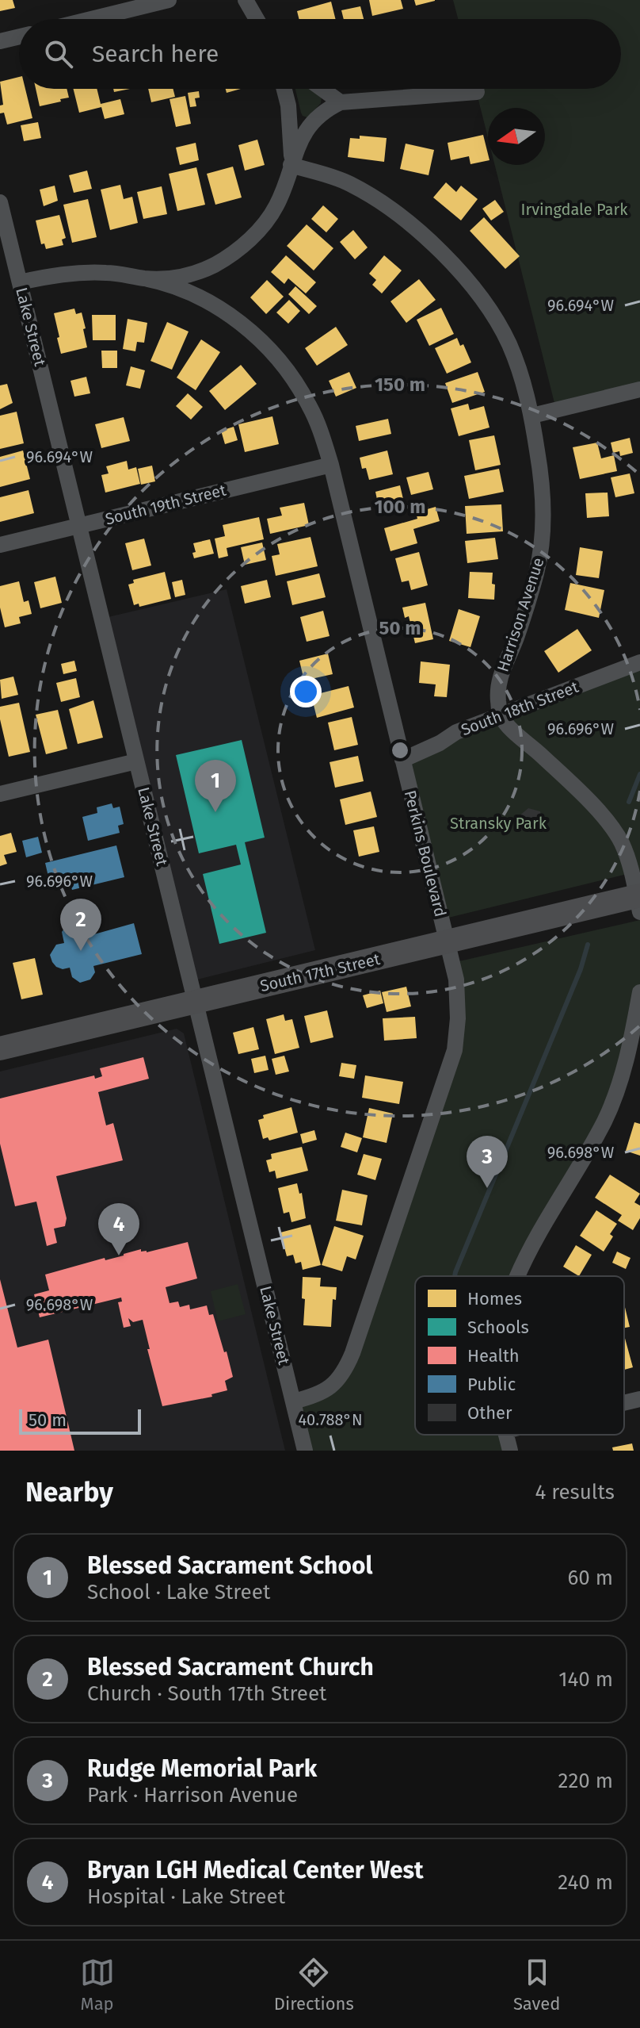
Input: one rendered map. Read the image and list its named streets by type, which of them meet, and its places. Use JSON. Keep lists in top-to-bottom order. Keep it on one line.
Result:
{"streets":{"main road":["South 17th Street"],"street":["Lake Street","South 19th Street","Harrison Avenue","South 18th Street","Perkins Boulevard"]},"crossings":[["Lake Street","South 19th Street"],["Lake Street","Perkins Boulevard"],["Lake Street","South 17th Street"],["South 19th Street","Perkins Boulevard"],["Harrison Avenue","South 18th Street"],["South 18th Street","Perkins Boulevard"],["Perkins Boulevard","South 17th Street"]],"parks":["Irvingdale Park","Stransky Park"],"legend":["Homes","Schools","Health","Public","Other"],"scale_bar":"50 m","north":"left","page":{"search":"Search here","pins":["1","2","3","4"],"scale":"50 m","heading":["Nearby","4 results"],"list":[{"mark":"1","name":"Blessed Sacrament School","note":"School · Lake Street","value":"60 m"},{"mark":"2","name":"Blessed Sacrament Church","note":"Church · South 17th Street","value":"140 m"},{"mark":"3","name":"Rudge Memorial Park","note":"Park · Harrison Avenue","value":"220 m"},{"mark":"4","name":"Bryan LGH Medical Center West","note":"Hospital · Lake Street","value":"240 m"}],"nav":["Map","Directions","Saved"]},"coordinates":["96.694°W","96.696°W","96.698°W","40.788°N"],"rings":["150 m","100 m","50 m"]}
